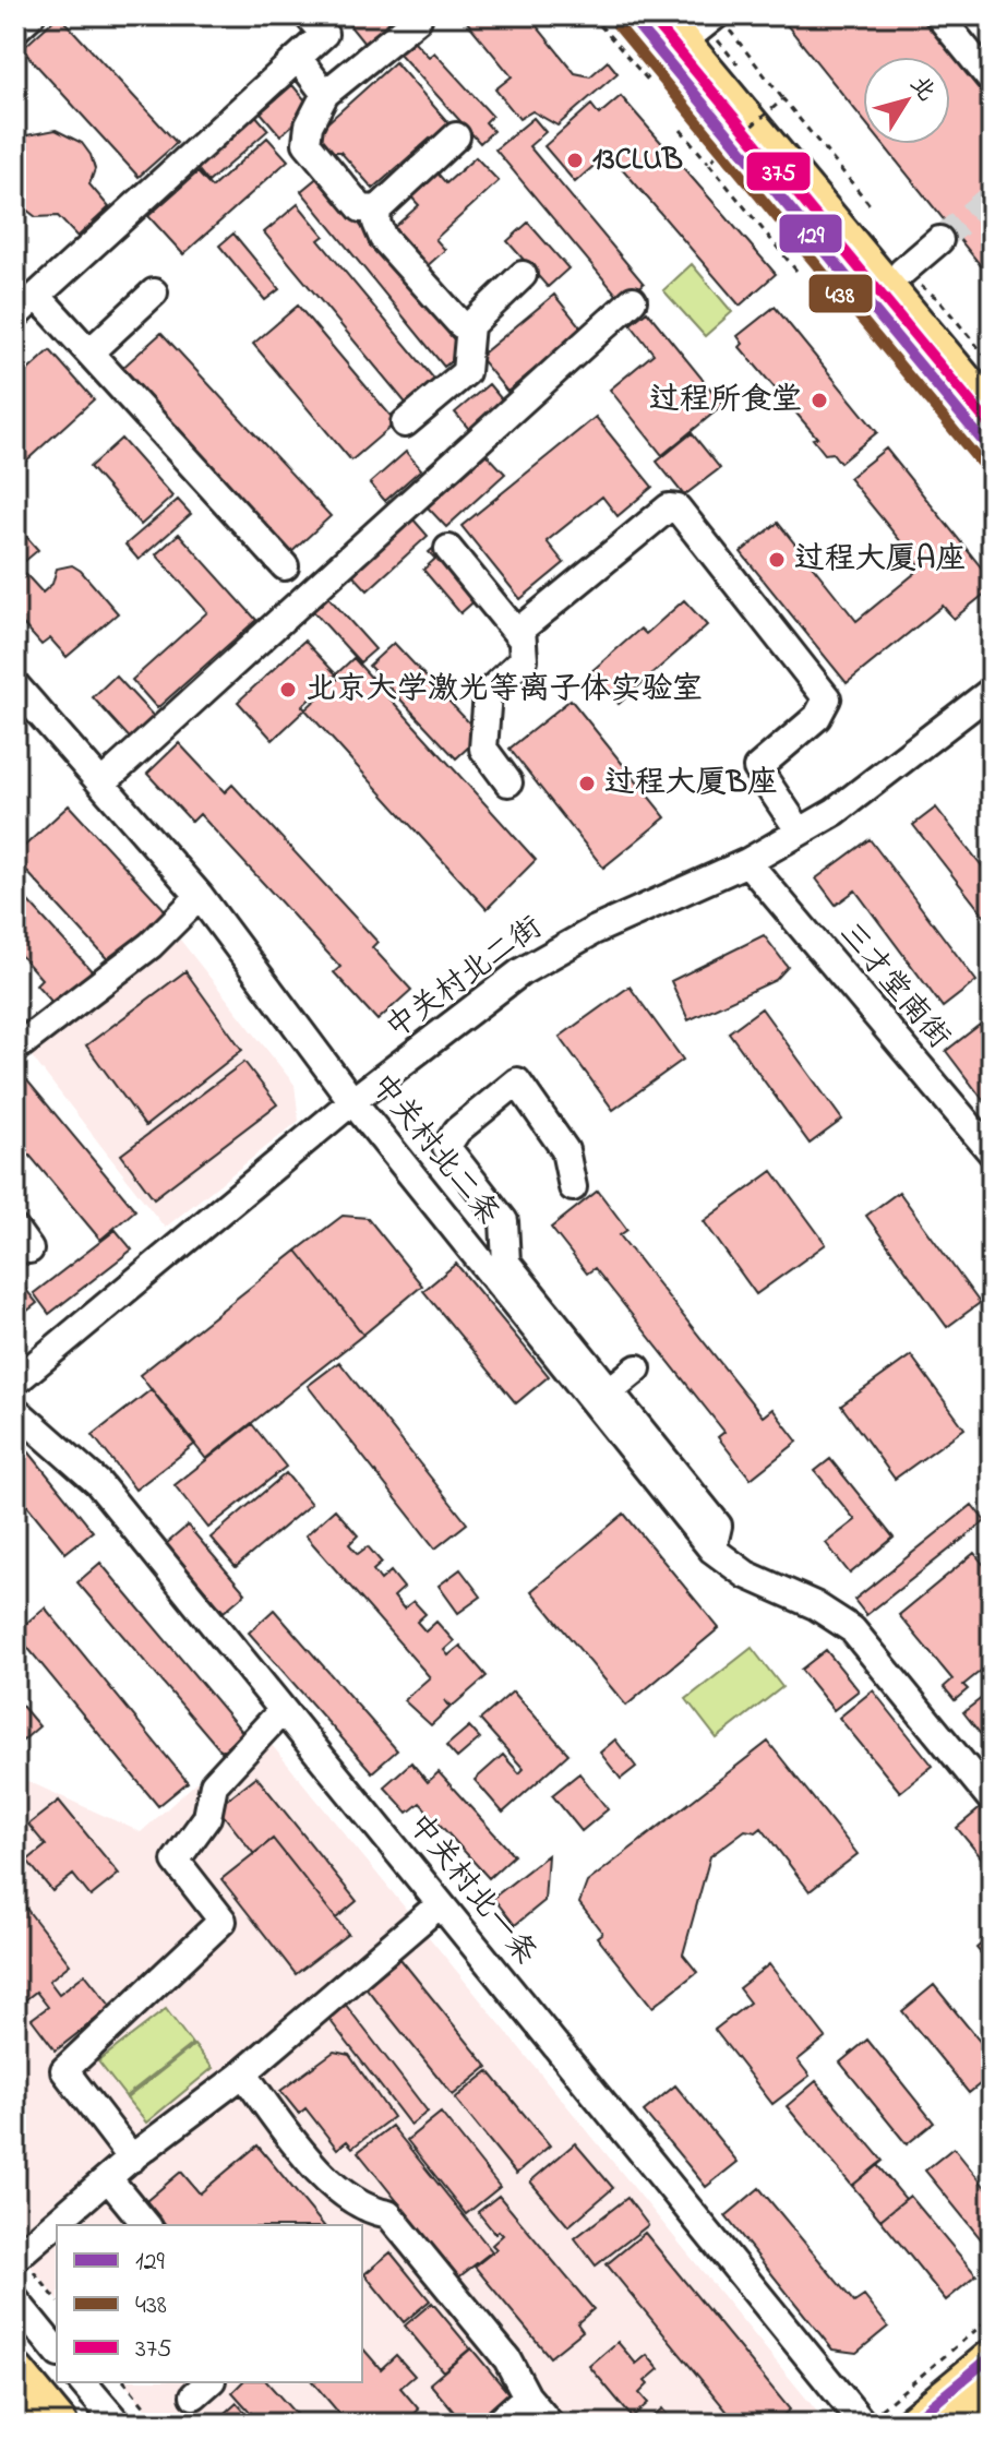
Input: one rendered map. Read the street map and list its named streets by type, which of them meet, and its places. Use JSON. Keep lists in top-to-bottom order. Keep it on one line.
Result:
{"streets":{"street":["中关村北二街","三才堂南街","中关村北二条","中关村北一条"]},"crossings":[["中关村北二街","三才堂南街"],["中关村北二街","中关村北二条"]],"places":["13CLUB","过程所食堂","过程大厦A座","北京大学激光等离子体实验室","过程大厦B座"],"lines":["transit line 129","transit line 375","transit line 438"],"legend":["129","438","375"],"north":"top right"}
